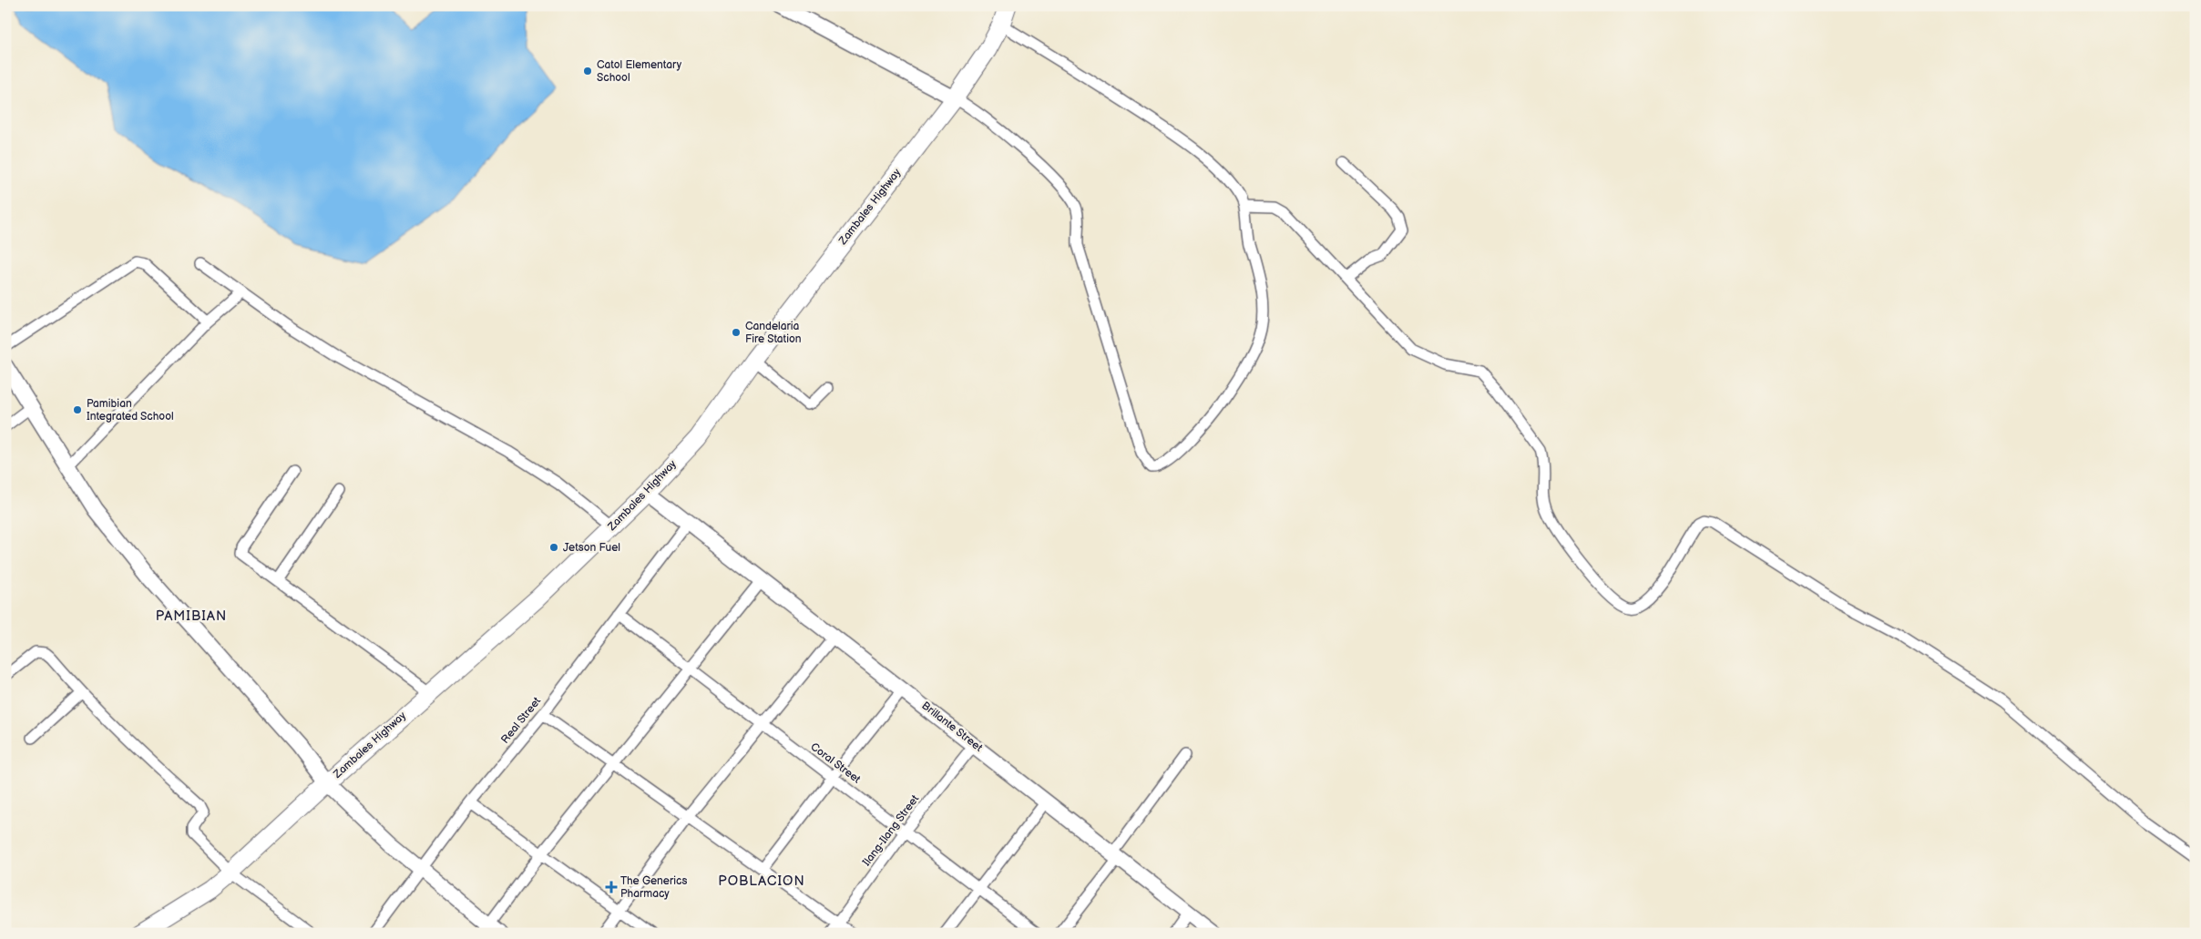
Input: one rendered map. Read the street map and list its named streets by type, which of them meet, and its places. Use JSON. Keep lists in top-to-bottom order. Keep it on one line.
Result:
{"streets":{"main road":["Zambales Highway"],"street":["Real Street","Brillante Street","Coral Street","Ilang-Ilang Street"]},"crossings":[["Zambales Highway","Brillante Street"],["Real Street","Brillante Street"],["Real Street","Coral Street"],["Brillante Street","Ilang-Ilang Street"],["Coral Street","Ilang-Ilang Street"]],"districts":["PAMIBIAN","POBLACION"],"places":{"other":["Catol Elementary School","Candelaria Fire Station","Pamibian Integrated School","Jetson Fuel"],"health":["The Generics Pharmacy"]}}
